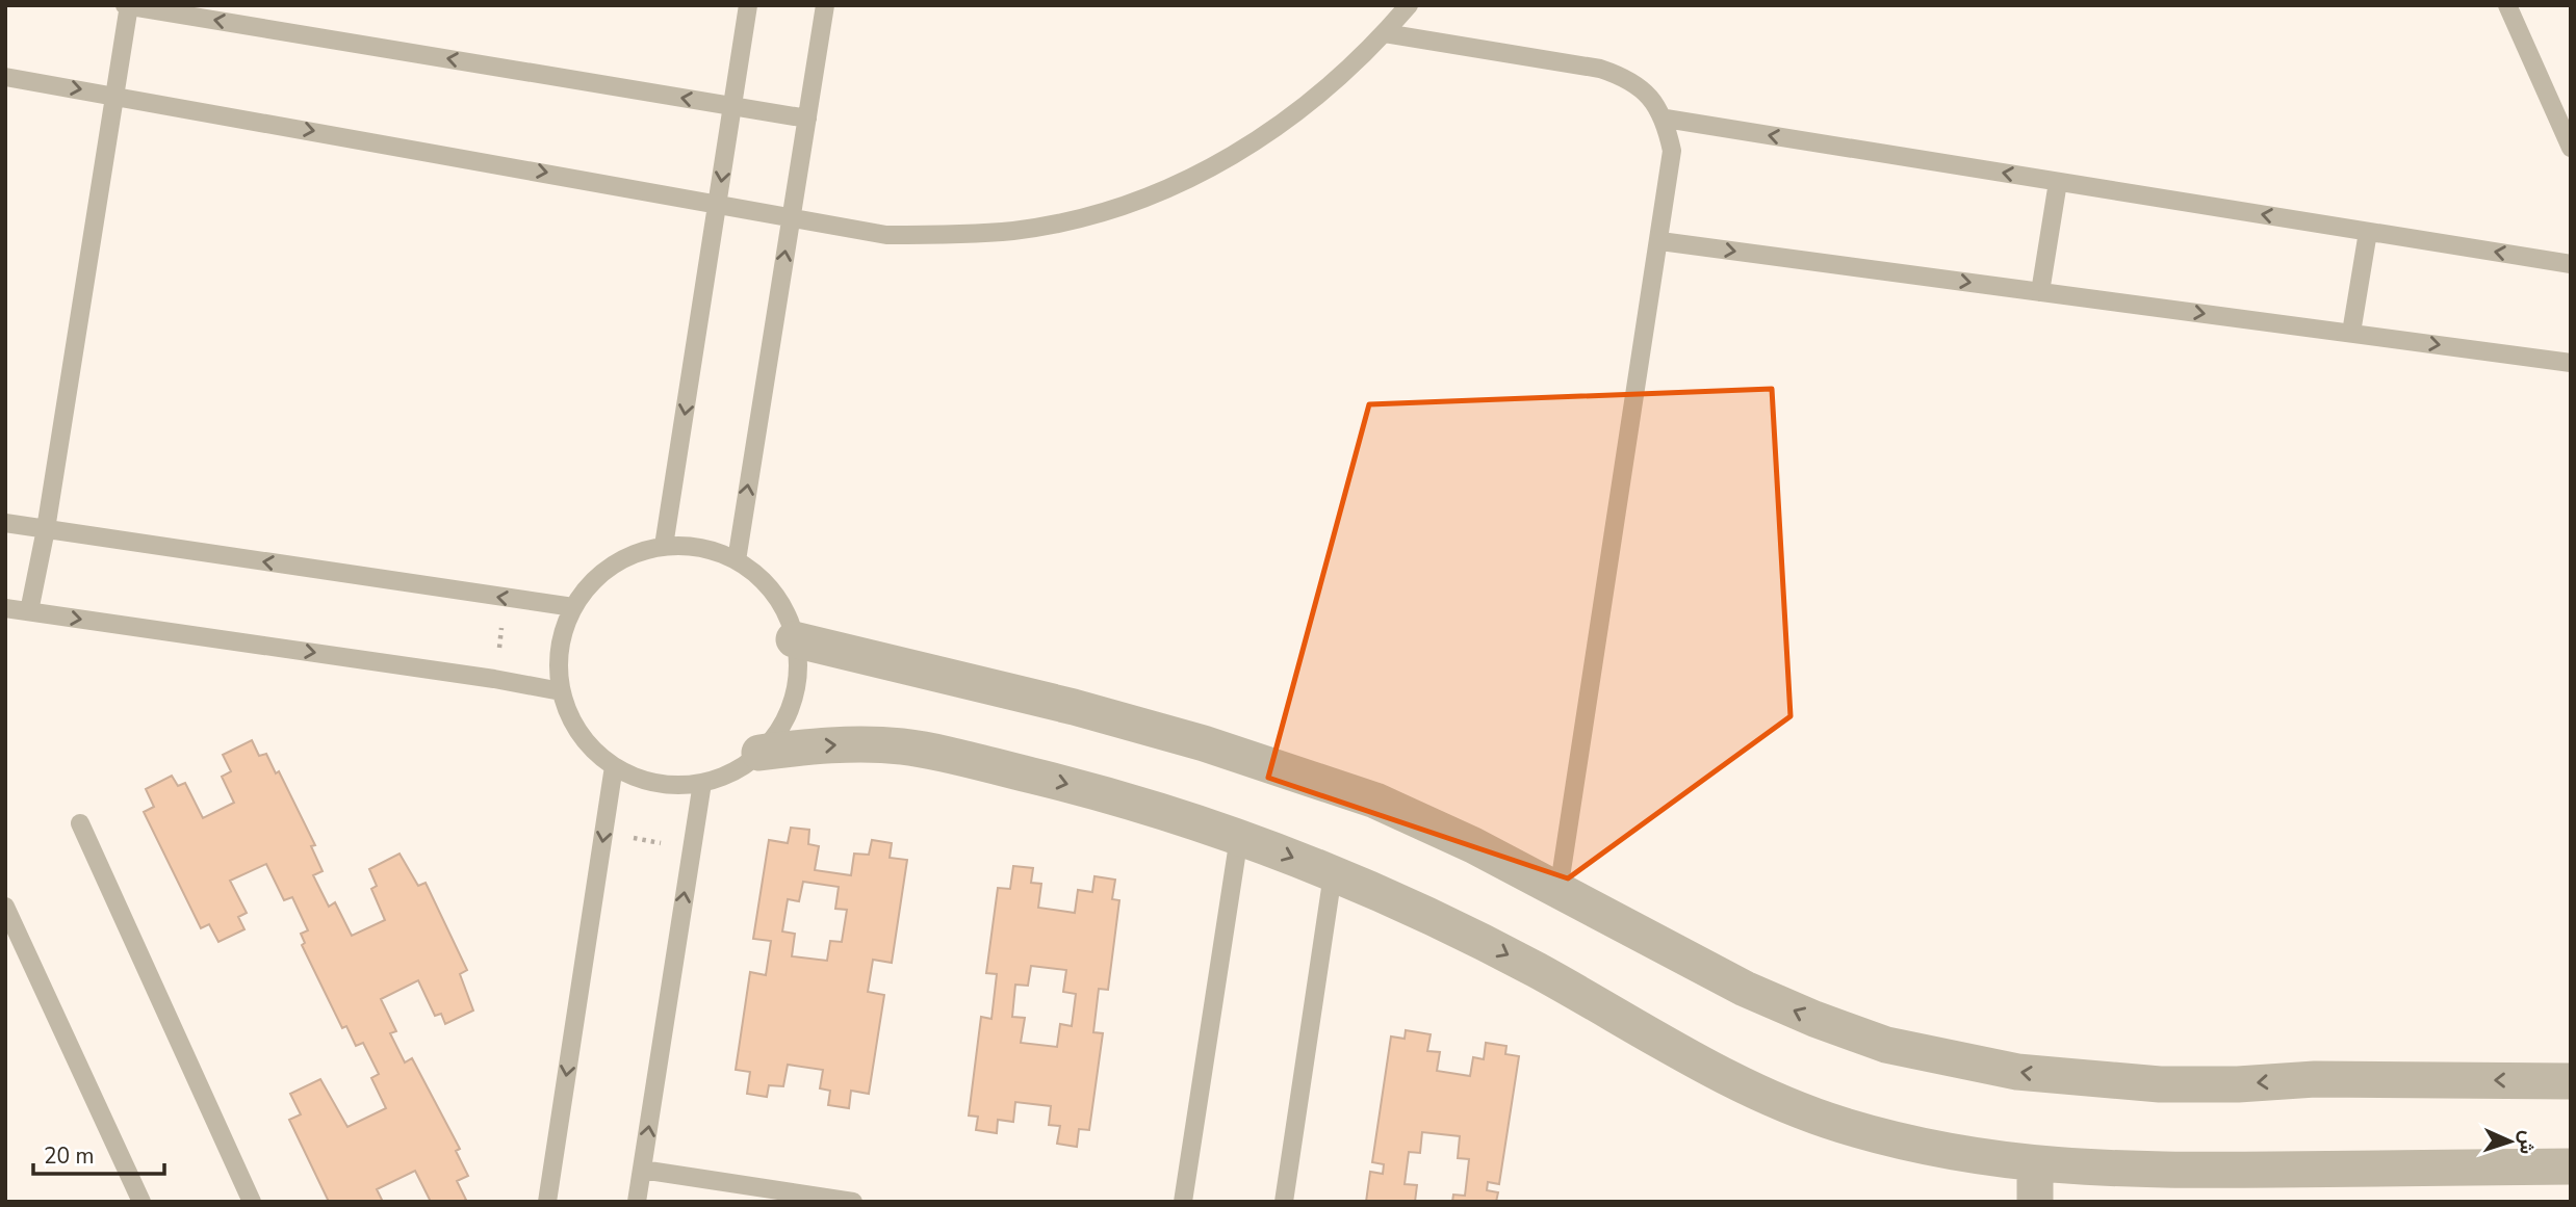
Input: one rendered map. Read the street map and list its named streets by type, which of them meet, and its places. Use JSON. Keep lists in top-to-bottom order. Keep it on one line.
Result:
{"scale_bar":"20 m","north":"right"}
